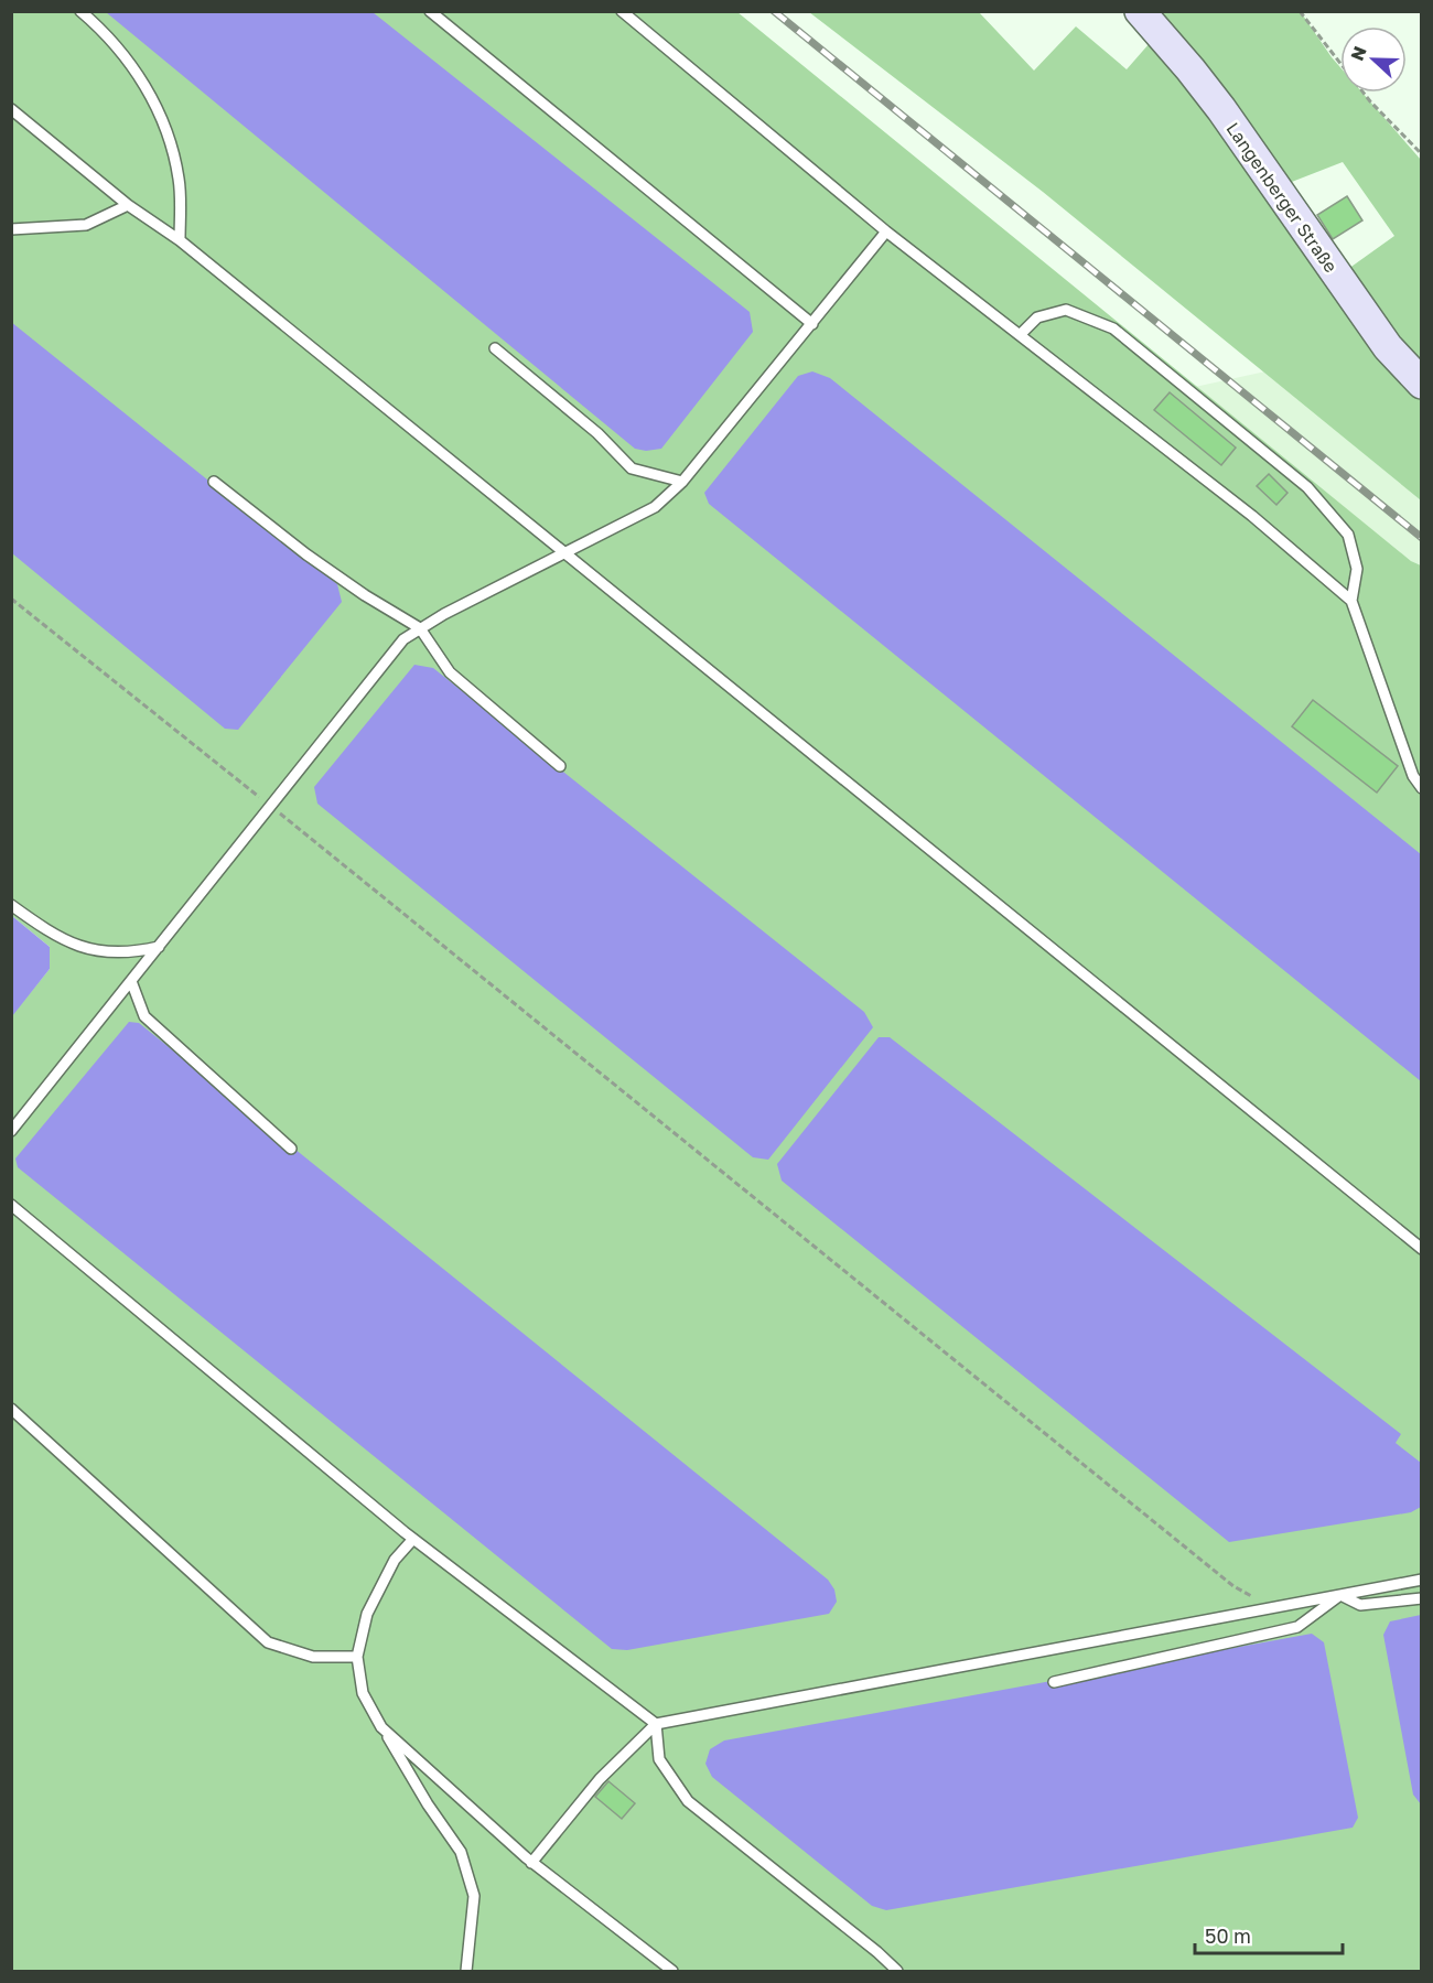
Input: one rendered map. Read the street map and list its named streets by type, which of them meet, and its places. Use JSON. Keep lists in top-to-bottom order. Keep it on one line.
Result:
{"streets":{"main road":["Langenberger Straße"]},"scale_bar":"50 m","north":"left"}
